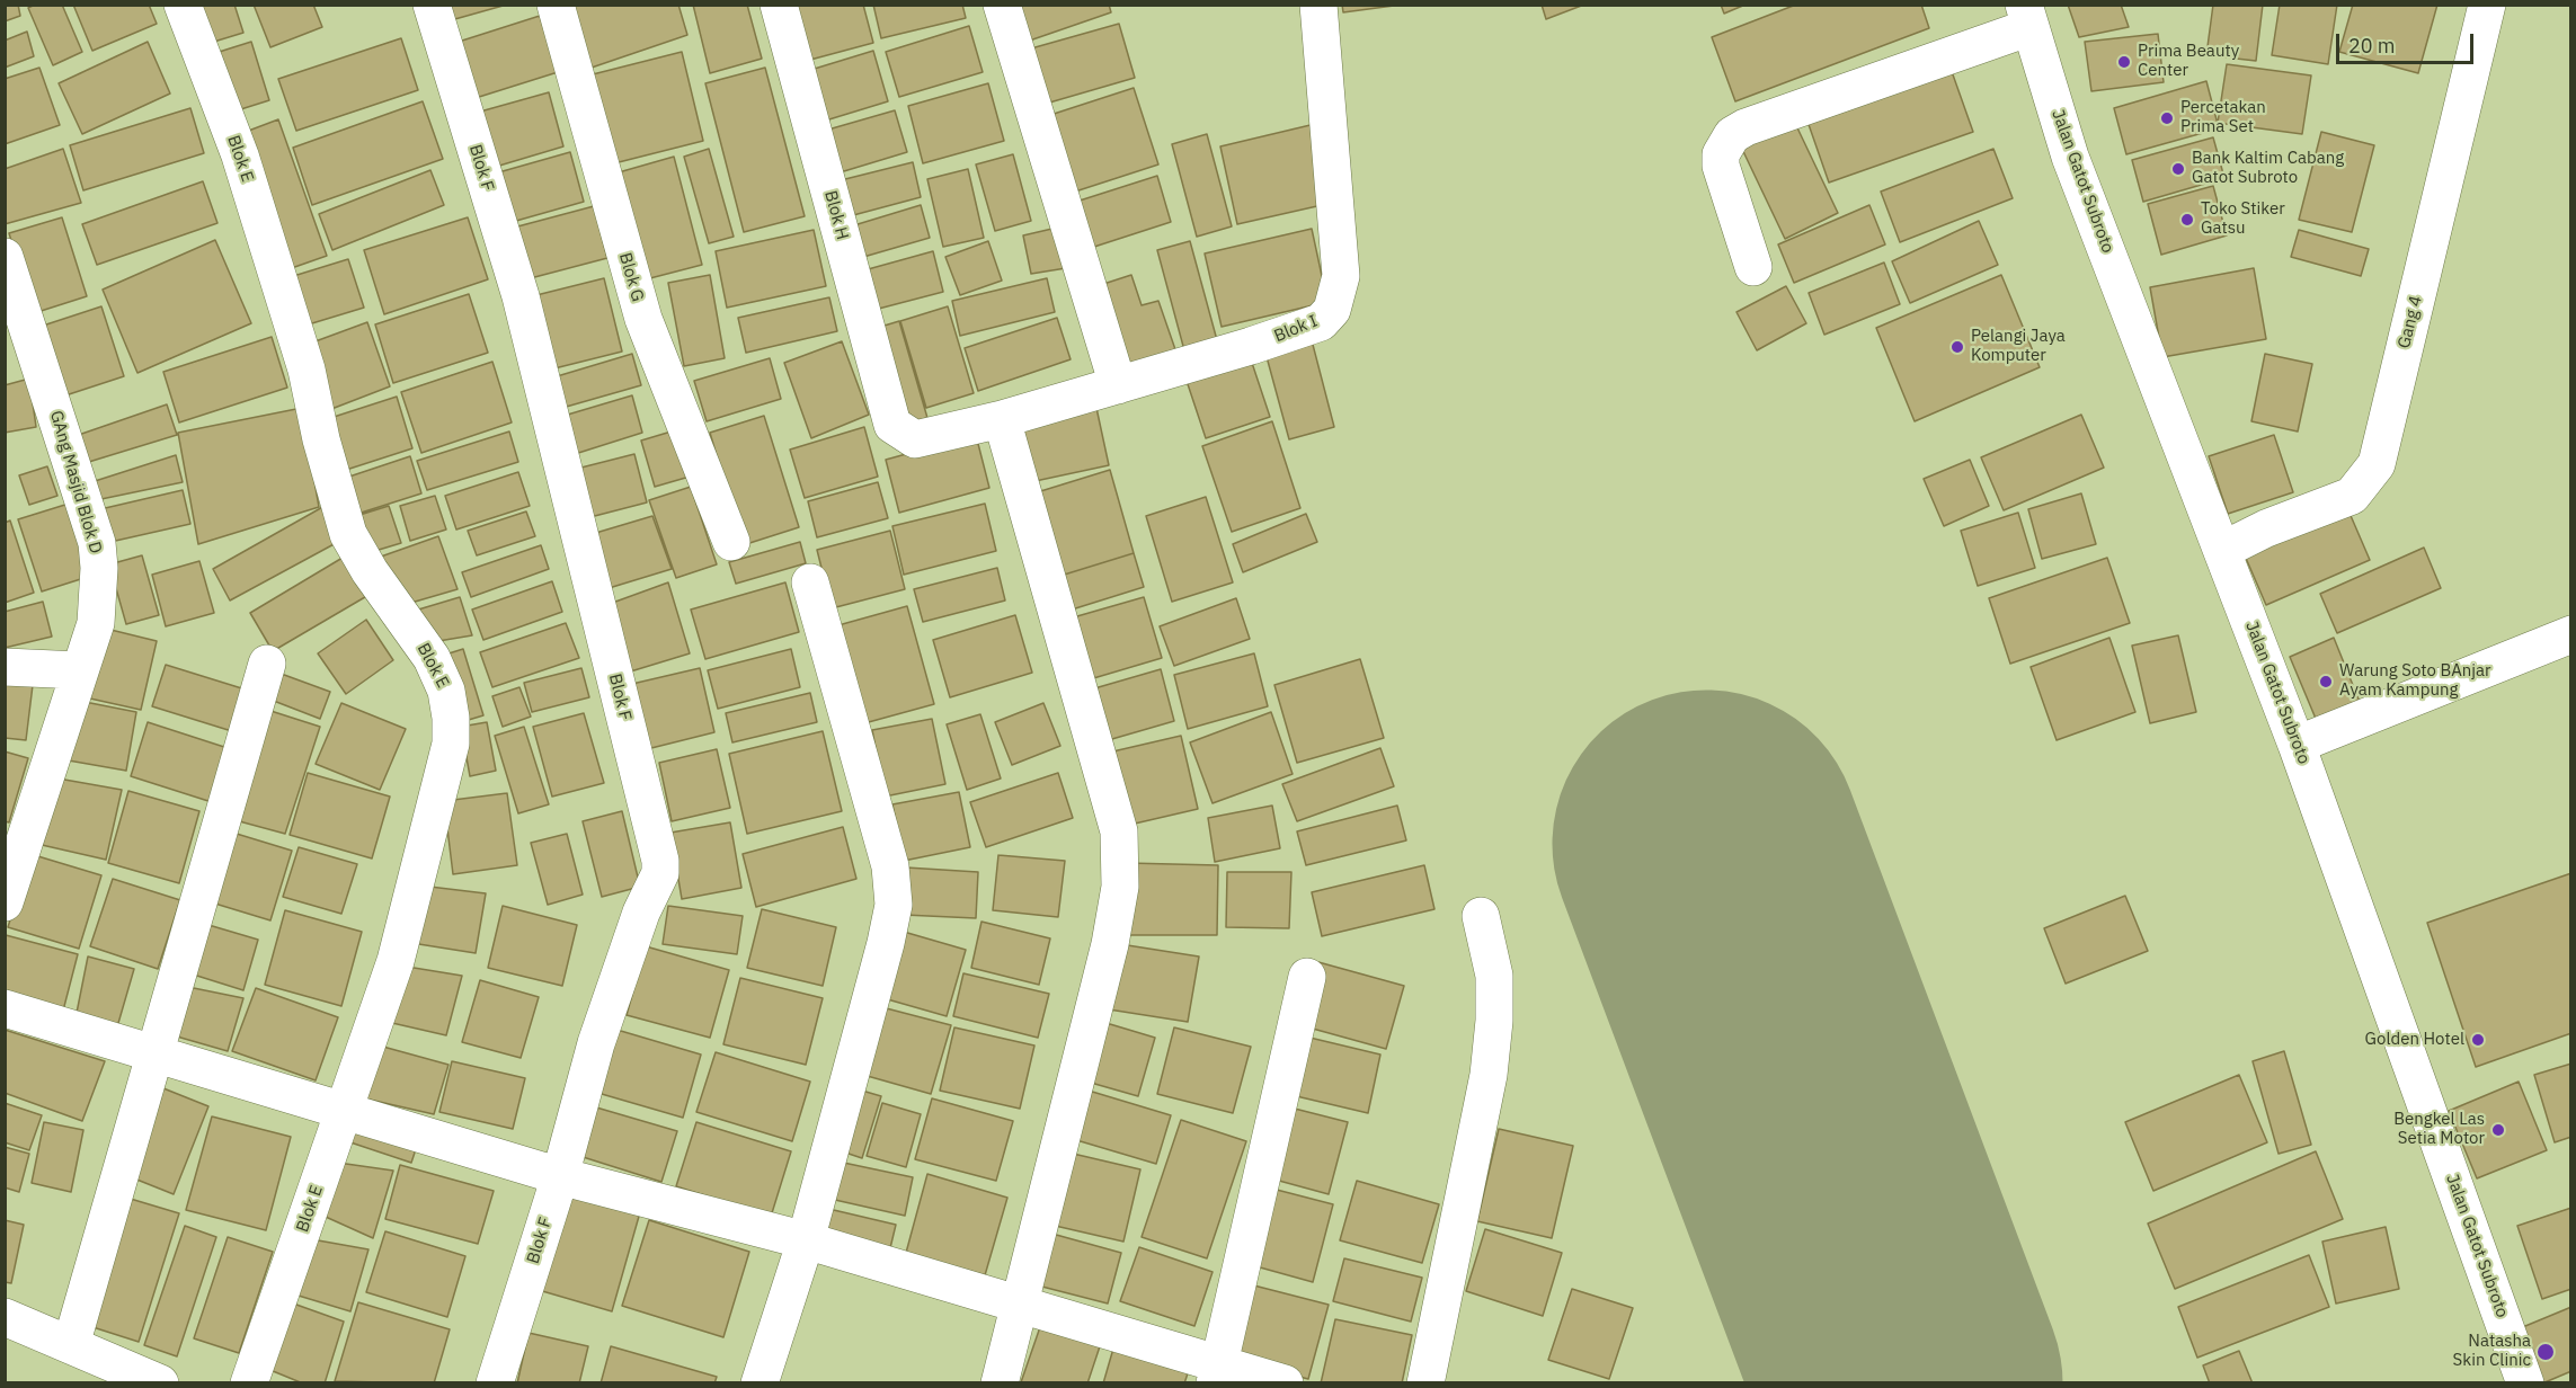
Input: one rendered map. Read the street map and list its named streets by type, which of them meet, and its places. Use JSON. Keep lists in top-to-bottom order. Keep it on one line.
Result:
{"streets":{"street":["Blok E","Blok F","Jalan Gatot Subroto","Blok H","Blok G","Gang 4","Blok I","GAng Masjid Blok D"]},"crossings":[["Jalan Gatot Subroto","Gang 4"],["Blok H","Blok I"]],"places":["Prima Beauty Center","Percetakan Prima Set","Bank Kaltim Cabang Gatot Subroto","Toko Stiker Gatsu","Pelangi Jaya Komputer","Warung Soto BAnjar Ayam Kampung","Golden Hotel","Bengkel Las Setia Motor","Natasha Skin Clinic"],"scale_bar":"20 m"}
